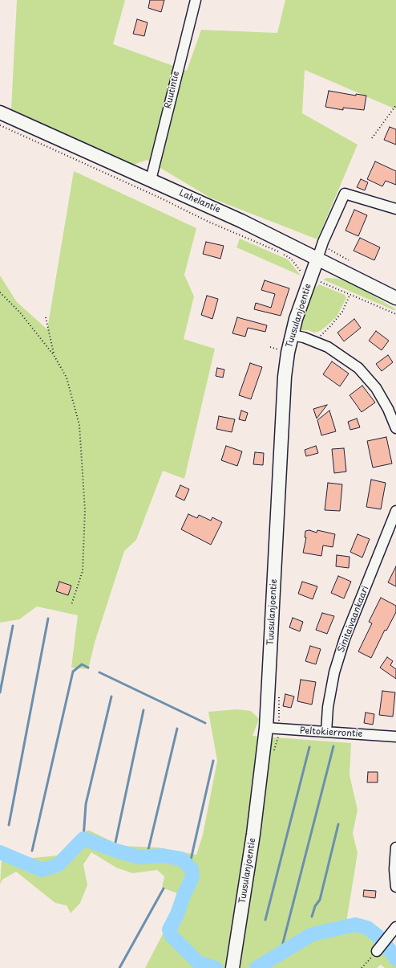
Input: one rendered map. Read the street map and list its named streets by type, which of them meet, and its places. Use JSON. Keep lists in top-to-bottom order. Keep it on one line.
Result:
{"streets":{"street":["Ruutintie","Lahelantie","Tuusulanjoentie","Sinitaivaankaari","Peltokierrontie"]},"crossings":[["Ruutintie","Lahelantie"],["Lahelantie","Tuusulanjoentie"],["Tuusulanjoentie","Peltokierrontie"],["Sinitaivaankaari","Peltokierrontie"]]}
